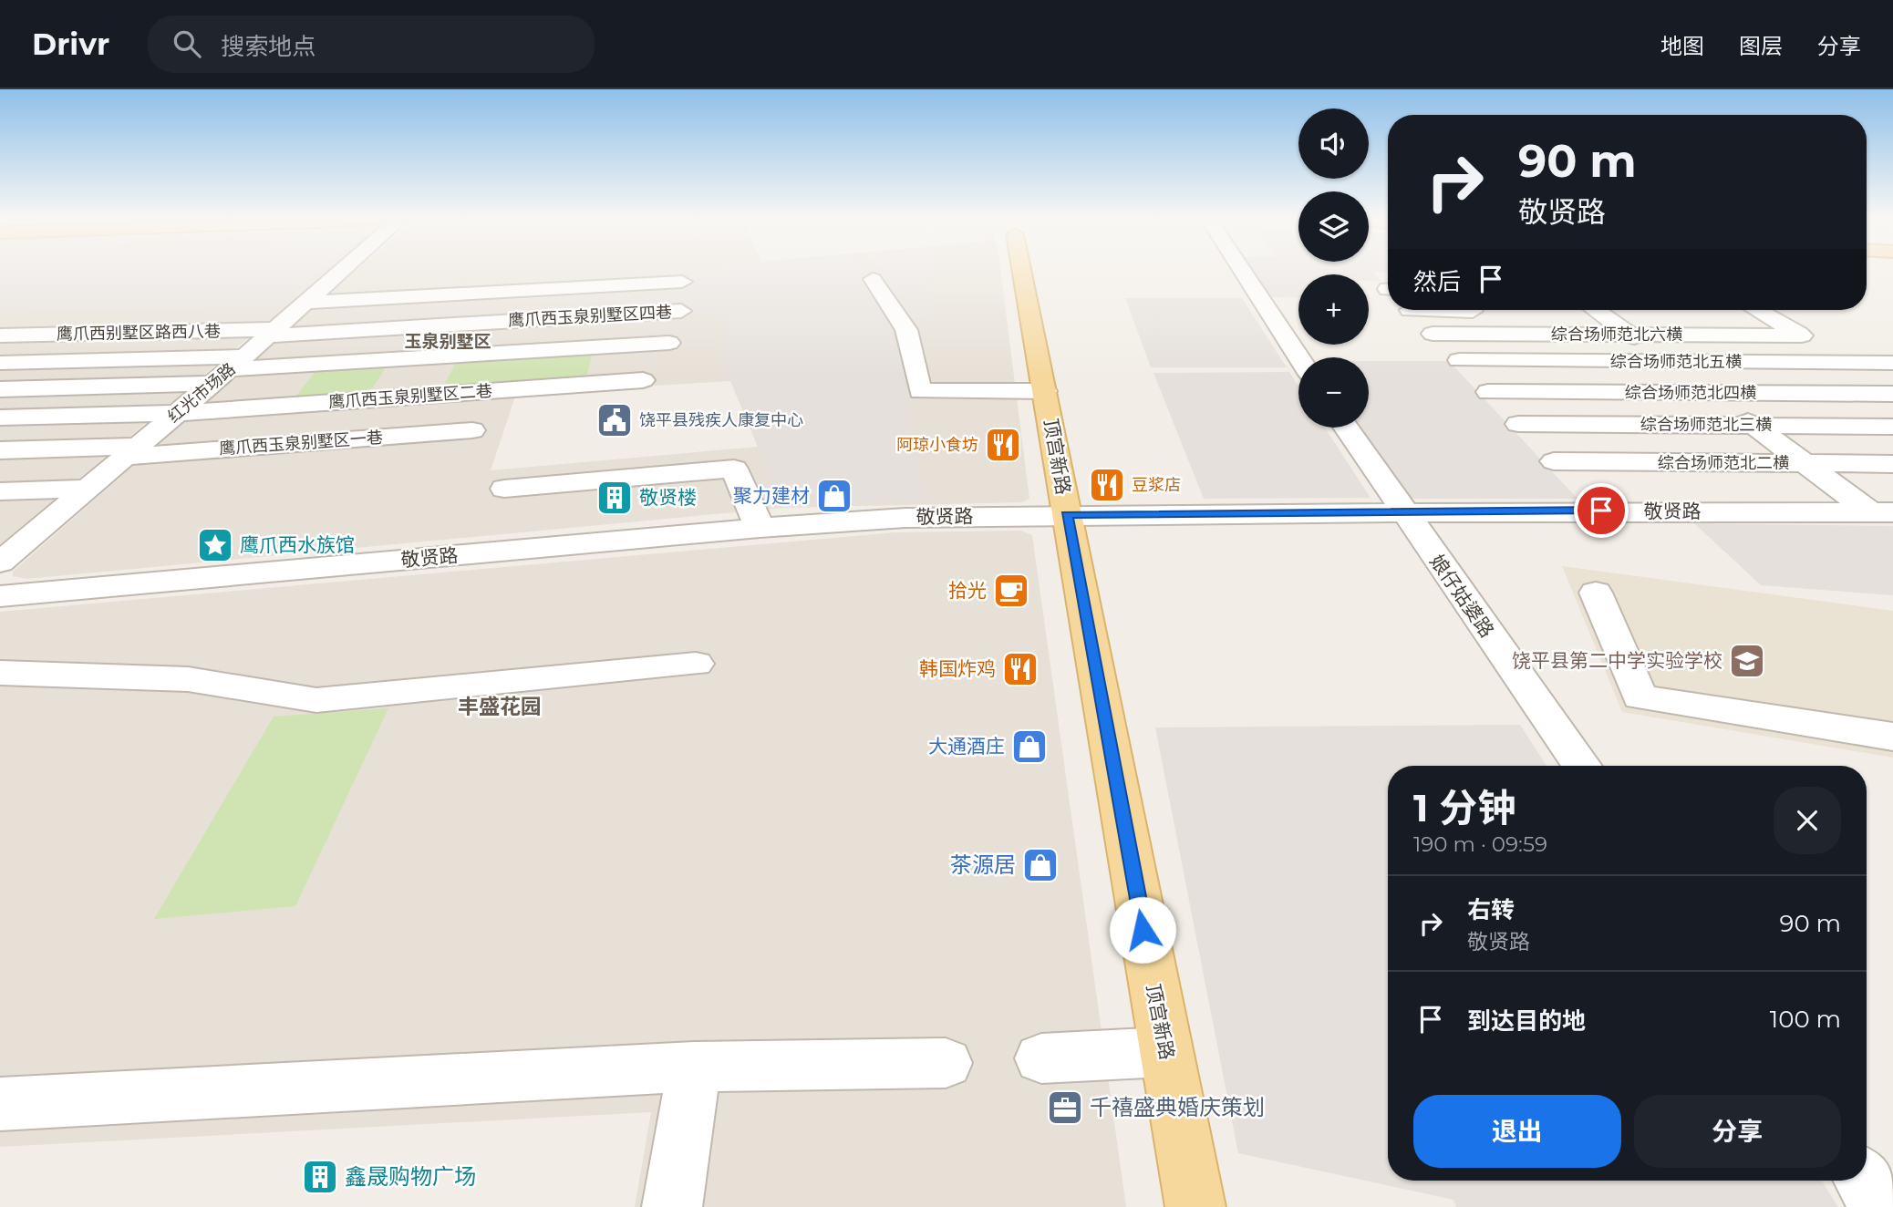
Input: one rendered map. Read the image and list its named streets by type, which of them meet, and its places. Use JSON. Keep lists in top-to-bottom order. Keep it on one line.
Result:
{"streets":{"main road":["顶宫新路"],"street":["鹰爪西玉泉别墅区四巷","鹰爪西别墅区路西八巷","综合场师范北六横","综合场师范北五横","红光市场路","综合场师范北四横","鹰爪西玉泉别墅区二巷","综合场师范北三横","鹰爪西玉泉别墅区一巷","综合场师范北二横","敬贤路","娘仔姑婆路"]},"crossings":[["鹰爪西玉泉别墅区四巷","鹰爪西别墅区路西八巷"],["鹰爪西玉泉别墅区四巷","红光市场路"],["鹰爪西别墅区路西八巷","红光市场路"],["红光市场路","鹰爪西玉泉别墅区二巷"],["红光市场路","鹰爪西玉泉别墅区一巷"],["顶宫新路","敬贤路"],["敬贤路","娘仔姑婆路"]],"districts":["玉泉别墅区","丰盛花园"],"places":{"public building":["饶平县残疾人康复中心"],"restaurant":["阿琼小食坊","豆浆店","韩国炸鸡"],"shop":["聚力建材","大通酒庄","茶源居"],"building":["敬贤楼","鑫晟购物广场"],"place":["鹰爪西水族馆"],"cafe":["拾光"],"school or university":["饶平县第二中学实验学校"],"office":["千禧盛典婚庆策划"]},"page":{"header":"Drivr","search":"搜索地点","nav":["地图","图层","分享"],"map_buttons":["+","−"],"turn":["90 m","敬贤路"],"then":"然后","heading":["1 分钟","190 m · 09:59"],"list":[{"name":"右转","note":"敬贤路","value":"90 m"},{"name":"到达目的地","value":"100 m"}],"buttons":["退出","分享"]}}
